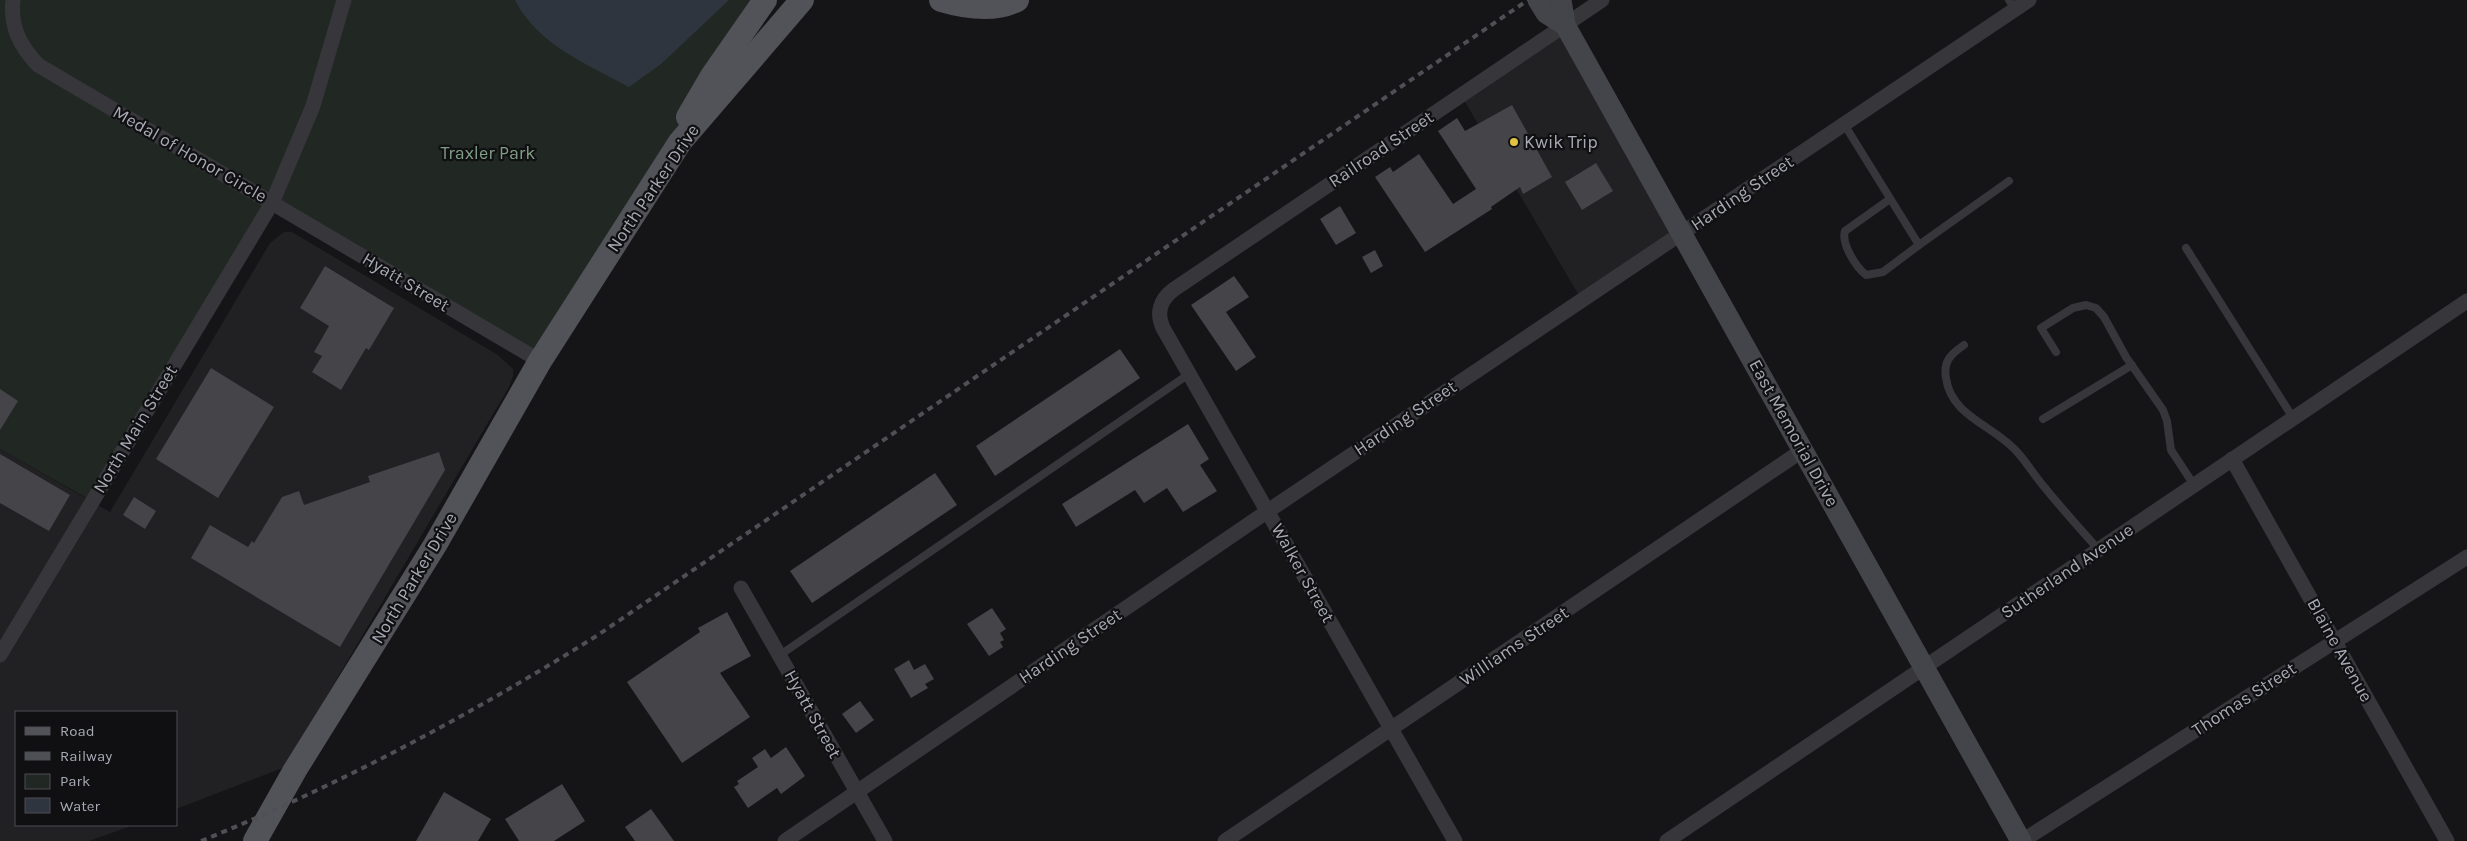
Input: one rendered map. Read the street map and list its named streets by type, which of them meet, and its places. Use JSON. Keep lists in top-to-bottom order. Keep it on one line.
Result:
{"streets":{"main road":["North Parker Drive","East Memorial Drive"],"street":["Railroad Street","Medal of Honor Circle","Harding Street","Hyatt Street","North Main Street","Sutherland Avenue","Walker Street","Williams Street","Blaine Avenue","Thomas Street"]},"crossings":[["Railroad Street","East Memorial Drive"],["Railroad Street","Walker Street"],["Medal of Honor Circle","Hyatt Street"],["Medal of Honor Circle","North Main Street"],["North Parker Drive","Hyatt Street"],["Harding Street","Hyatt Street"],["Harding Street","East Memorial Drive"],["Harding Street","Walker Street"],["Hyatt Street","North Main Street"],["East Memorial Drive","Sutherland Avenue"],["East Memorial Drive","Williams Street"],["East Memorial Drive","Thomas Street"],["Sutherland Avenue","Blaine Avenue"],["Walker Street","Williams Street"],["Blaine Avenue","Thomas Street"]],"parks":["Traxler Park"],"places":["Kwik Trip"],"legend":["Road","Railway","Park","Water"]}
